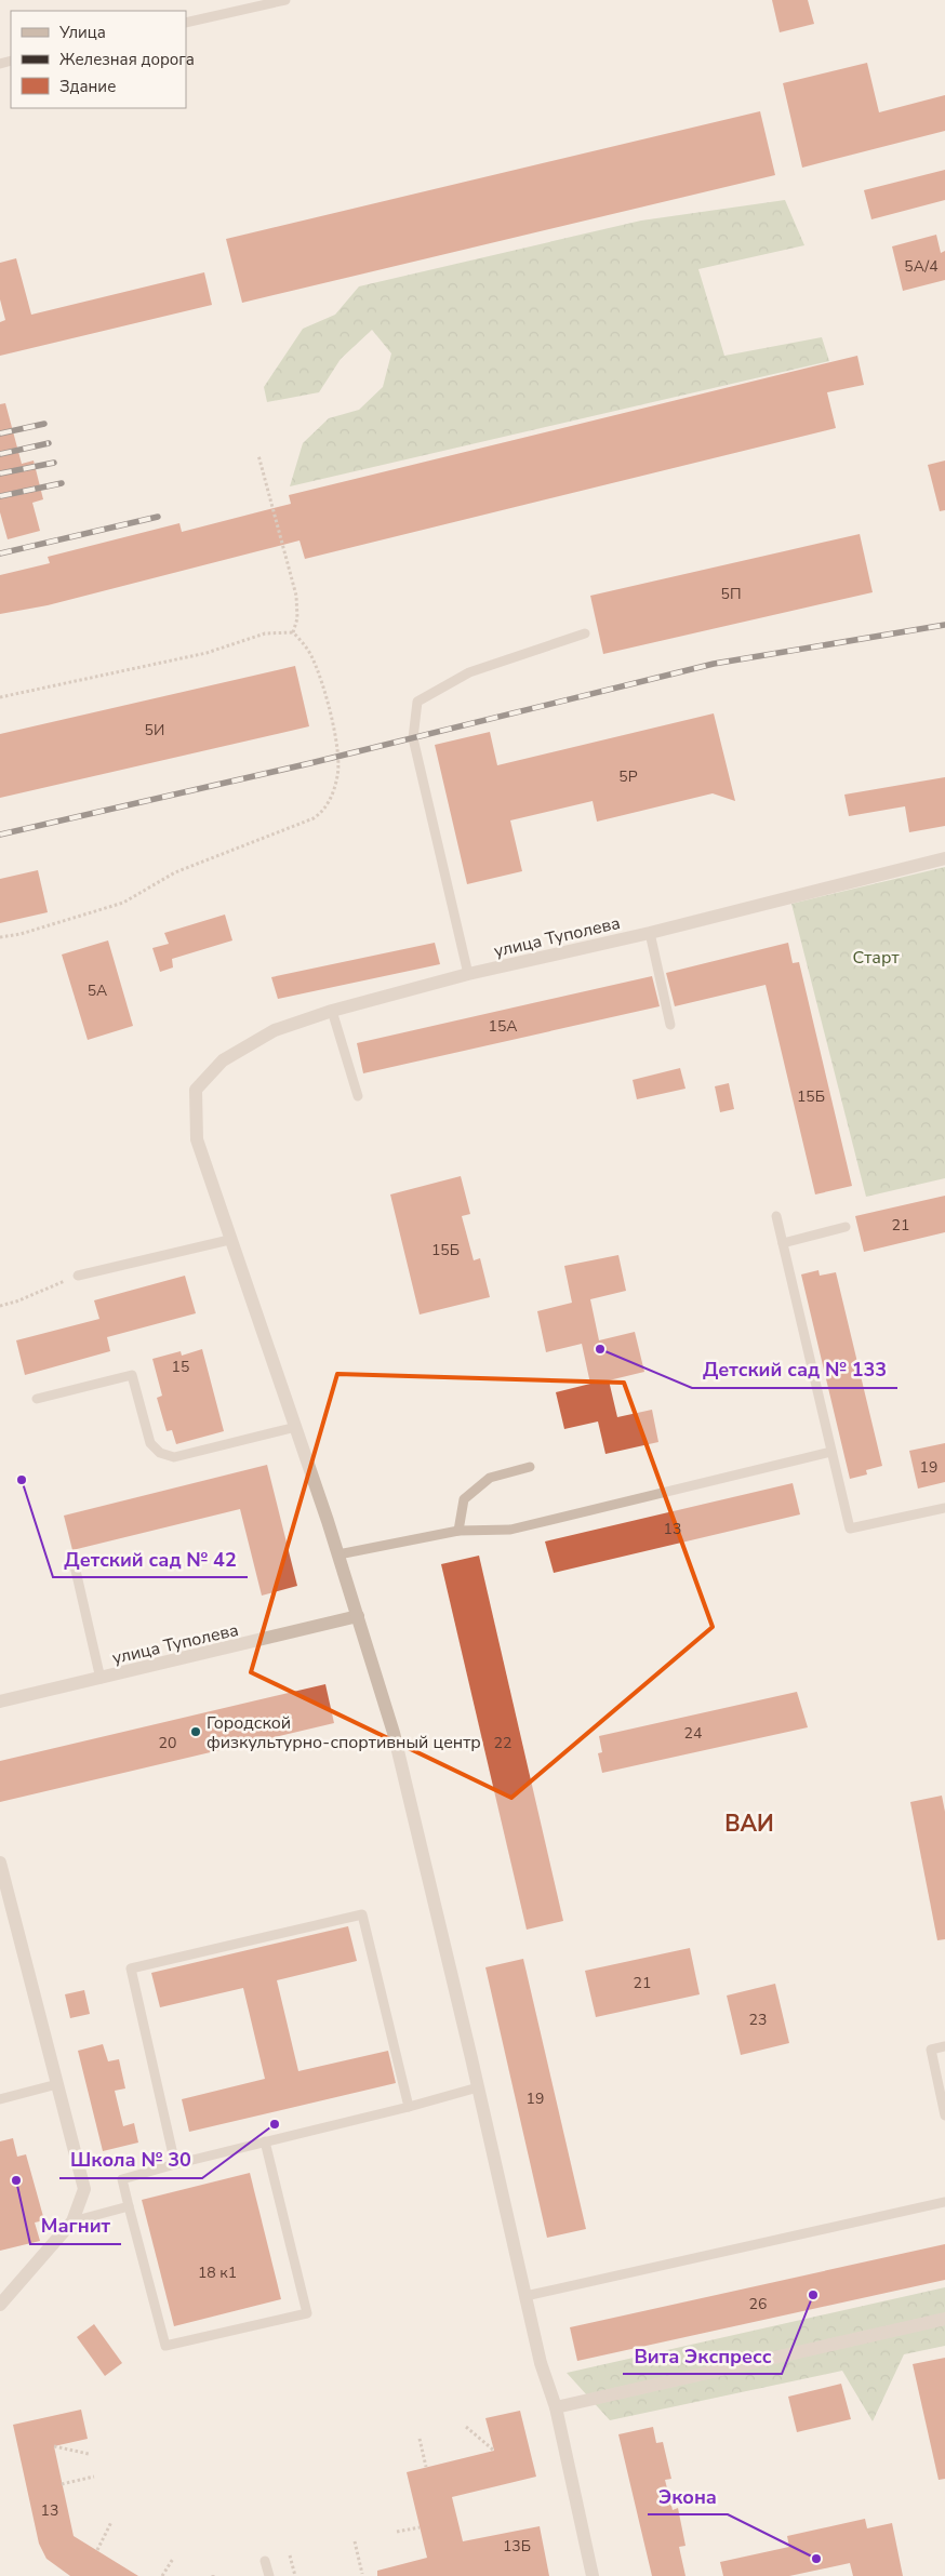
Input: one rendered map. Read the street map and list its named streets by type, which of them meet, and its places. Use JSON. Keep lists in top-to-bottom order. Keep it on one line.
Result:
{"streets":{"street":["улица Туполева"]},"districts":["ВАИ"],"parks":["Старт"],"places":["Детский сад № 133","Детский сад № 42","Городской физкультурно-спортивный центр","Школа № 30","Магнит","Вита Экспресс","Экона"],"house_numbers":["5А/4","5П","5И","5Р","5А","15А","15Б","21","15Б","15","19","13","24","20","22","21","23","19","18 к1","26","13","13Б"],"legend":["Улица","Железная дорога","Здание"]}
